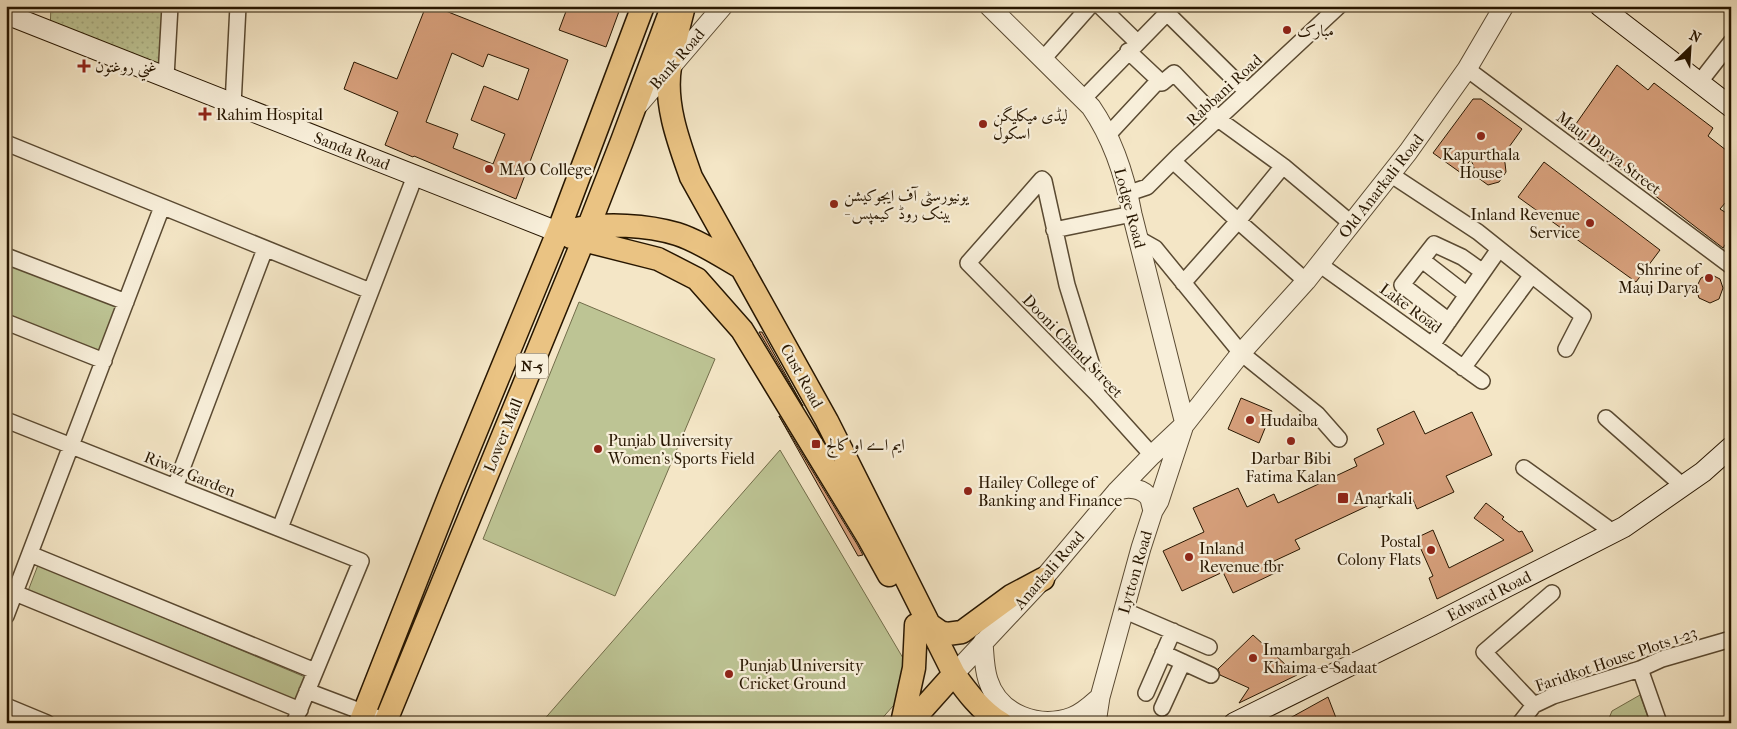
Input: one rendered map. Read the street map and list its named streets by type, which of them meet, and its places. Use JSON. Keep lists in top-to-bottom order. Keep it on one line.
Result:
{"streets":{"main road":["Sanda Road","N-5","Cust Road","Lower Mall","Edward Road"],"street":["Bank Road","Rabbani Road","Mauj Darya Street","Old Anarkali Road","Lodge Road","Lake Road","Dooni Chand Street","Riwaz Garden","Anarkali Road","Lytton Road","Faridkot House Plots 1-23"]},"crossings":[["Bank Road","Cust Road"],["Bank Road","Lower Mall"],["Rabbani Road","Lodge Road"],["Sanda Road","Lower Mall"],["Mauj Darya Street","Old Anarkali Road"],["Old Anarkali Road","Lake Road"],["Old Anarkali Road","Anarkali Road"],["Lodge Road","Anarkali Road"],["Lodge Road","Lytton Road"],["Dooni Chand Street","Anarkali Road"],["Cust Road","Lower Mall"],["Cust Road","Anarkali Road"],["Anarkali Road","Lytton Road"]],"places":{"other":["مبارک","لیڈی میکلیگن اسکول","Kapurthala House","MAO College","یونیورسٹی آف ایجوکیشن - بینک روڈ کیمپس","Inland Revenue Service","Shrine of Mauj Darya","Hudaiba","Darbar Bibi Fatima Kalan","Punjab University Women's Sports Field","Hailey College of Banking and Finance","Postal Colony Flats","Inland Revenue fbr","Imambargah Khaima-e-Sadaat","Punjab University Cricket Ground"],"health":["غني روغتون","Rahim Hospital"],"transit":["ایم اے او کالج","Anarkali"]},"north":"top right"}
